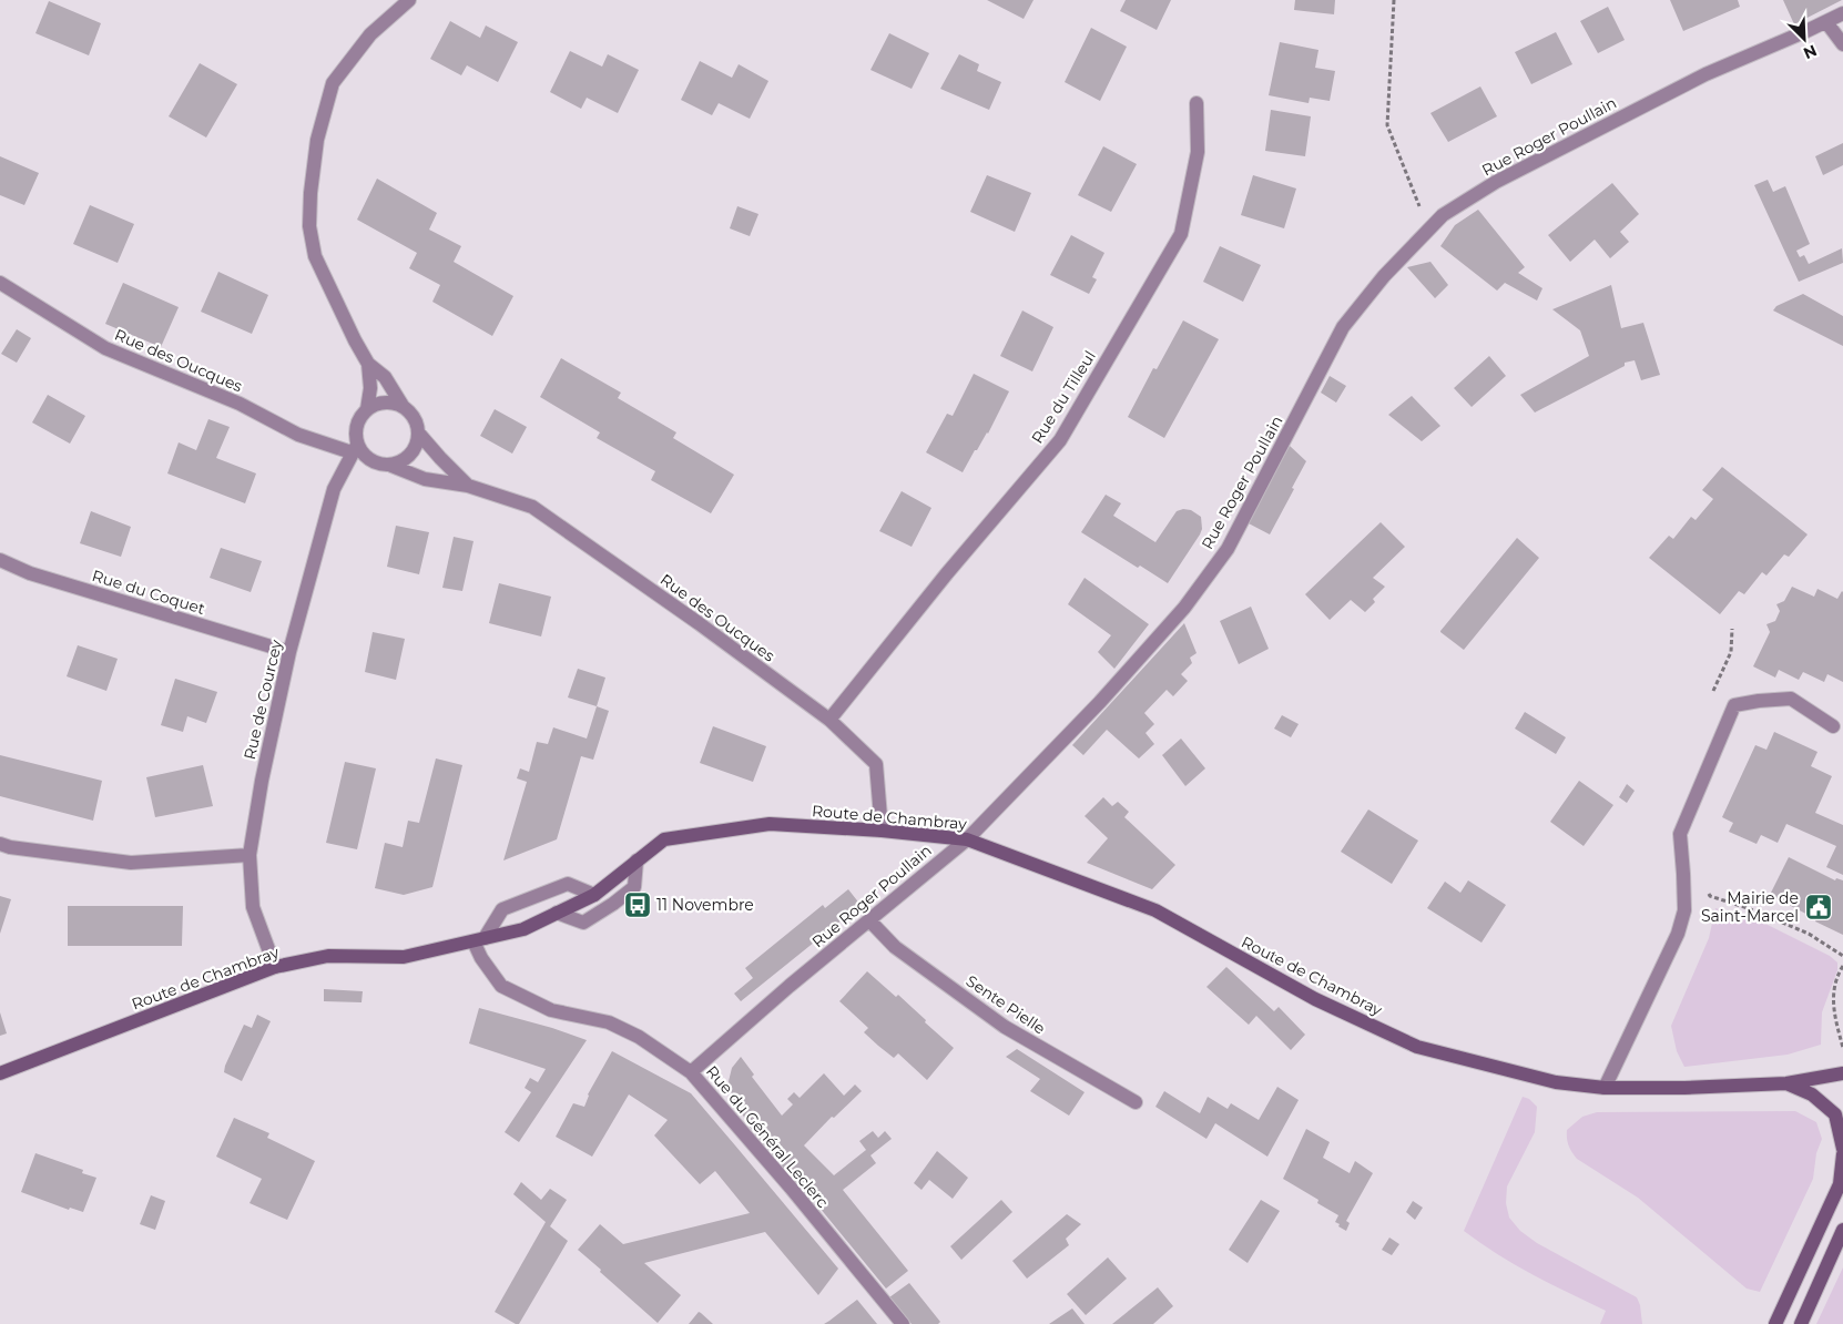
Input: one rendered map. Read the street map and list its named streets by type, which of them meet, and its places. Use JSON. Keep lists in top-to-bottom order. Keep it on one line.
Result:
{"streets":{"street":["Rue Roger Poullain","Rue des Oucques","Rue du Tilleul","Rue du Coquet","Rue de Courcey","Route de Chambray","Sente Pielle","Rue du Général Leclerc"]},"crossings":[["Rue Roger Poullain","Route de Chambray"],["Rue Roger Poullain","Sente Pielle"],["Rue Roger Poullain","Rue du Général Leclerc"],["Rue des Oucques","Rue du Tilleul"],["Rue des Oucques","Rue de Courcey"],["Rue des Oucques","Route de Chambray"],["Rue du Coquet","Rue de Courcey"],["Rue de Courcey","Route de Chambray"],["Route de Chambray","Rue du Général Leclerc"]],"places":{"bus stop":["11 Novembre"],"public building":["Mairie de Saint-Marcel"]},"north":"bottom right"}
